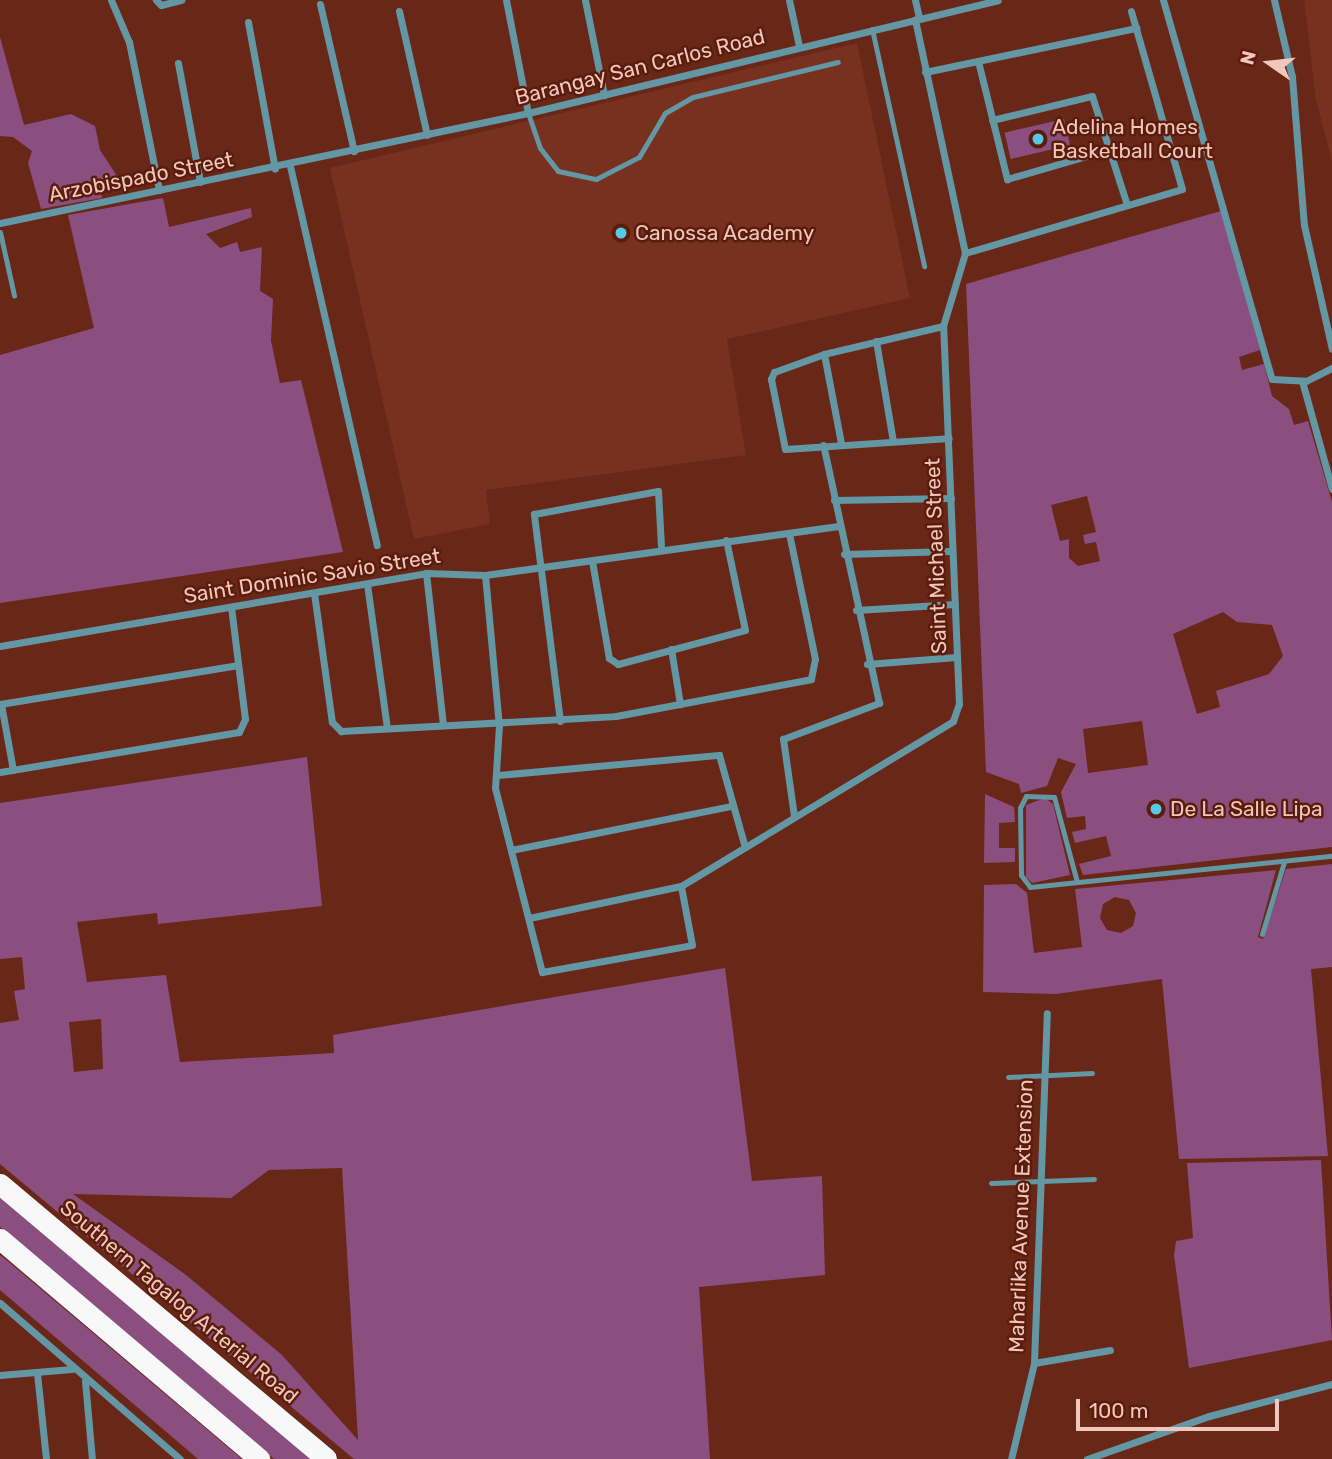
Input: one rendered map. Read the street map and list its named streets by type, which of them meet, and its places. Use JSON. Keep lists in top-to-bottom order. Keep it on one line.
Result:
{"streets":{"highway":["Southern Tagalog Arterial Road"],"street":["Barangay San Carlos Road","Arzobispado Street","Saint Michael Street","Saint Dominic Savio Street","Maharlika Avenue Extension"]},"crossings":[["Barangay San Carlos Road","Arzobispado Street"],["Barangay San Carlos Road","Saint Michael Street"]],"places":["Adelina Homes Basketball Court","Canossa Academy","De La Salle Lipa"],"scale_bar":"100 m","north":"left"}
